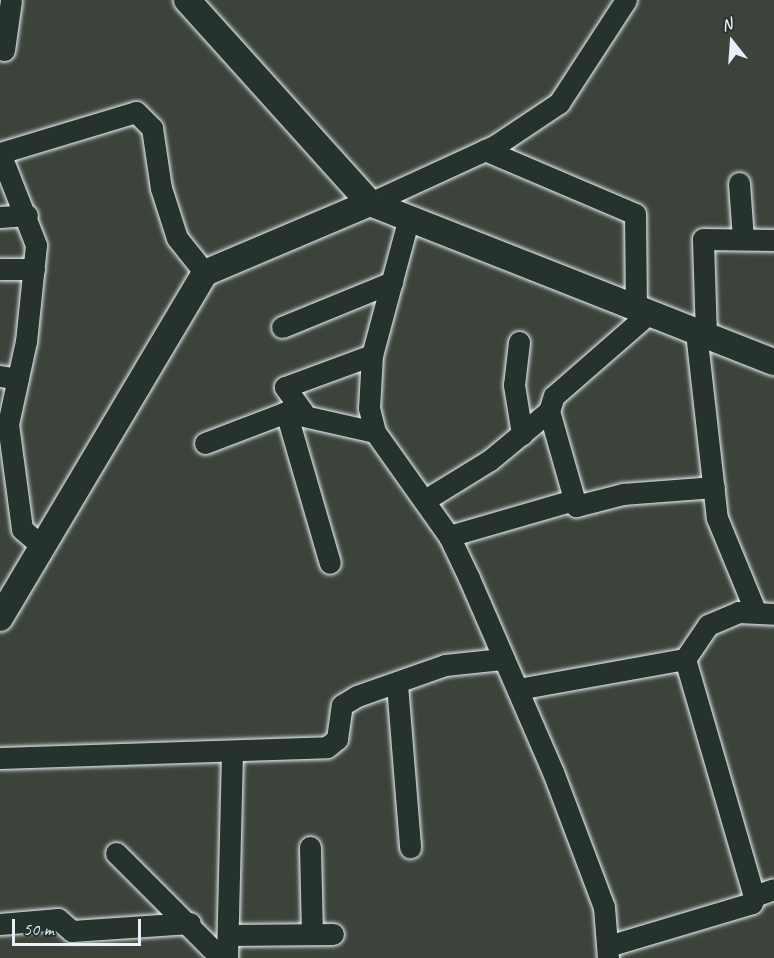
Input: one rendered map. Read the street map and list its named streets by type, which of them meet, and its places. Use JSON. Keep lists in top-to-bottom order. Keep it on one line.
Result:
{"scale_bar":"50 m","north":"top"}
